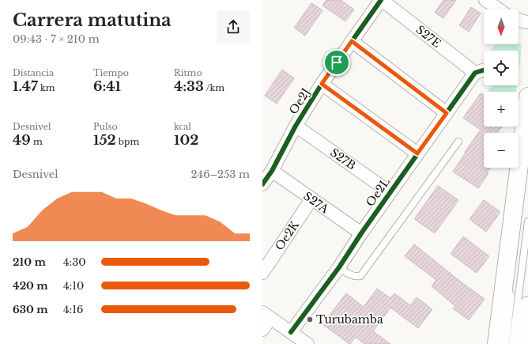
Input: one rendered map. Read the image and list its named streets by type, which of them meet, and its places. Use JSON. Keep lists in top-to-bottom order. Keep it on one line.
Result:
{"streets":{"street":["S27E","Oe2J","S27B","Oe2L","S27A","Oe2K"]},"crossings":[["S27E","Oe2J"],["S27E","Oe2L"],["Oe2J","S27B"],["Oe2J","S27A"],["S27B","Oe2L"],["Oe2L","S27A"],["S27A","Oe2K"]],"places":["Turubamba"],"north":"bottom","page":{"heading":["Carrera matutina","09:43 · 7 × 210 m"],"map_buttons":["+","−"],"stats":[["Distancia","1.47 km"],["Tiempo","6:41"],["Ritmo","4:33 /km"],["Desnivel","49 m"],["Pulso","152 bpm"],["kcal","102"]],"chart":["Desnivel","246–253 m"],"list":[{"name":"210 m","note":"4:30"},{"name":"420 m","note":"4:10"},{"name":"630 m","note":"4:16"}]}}
